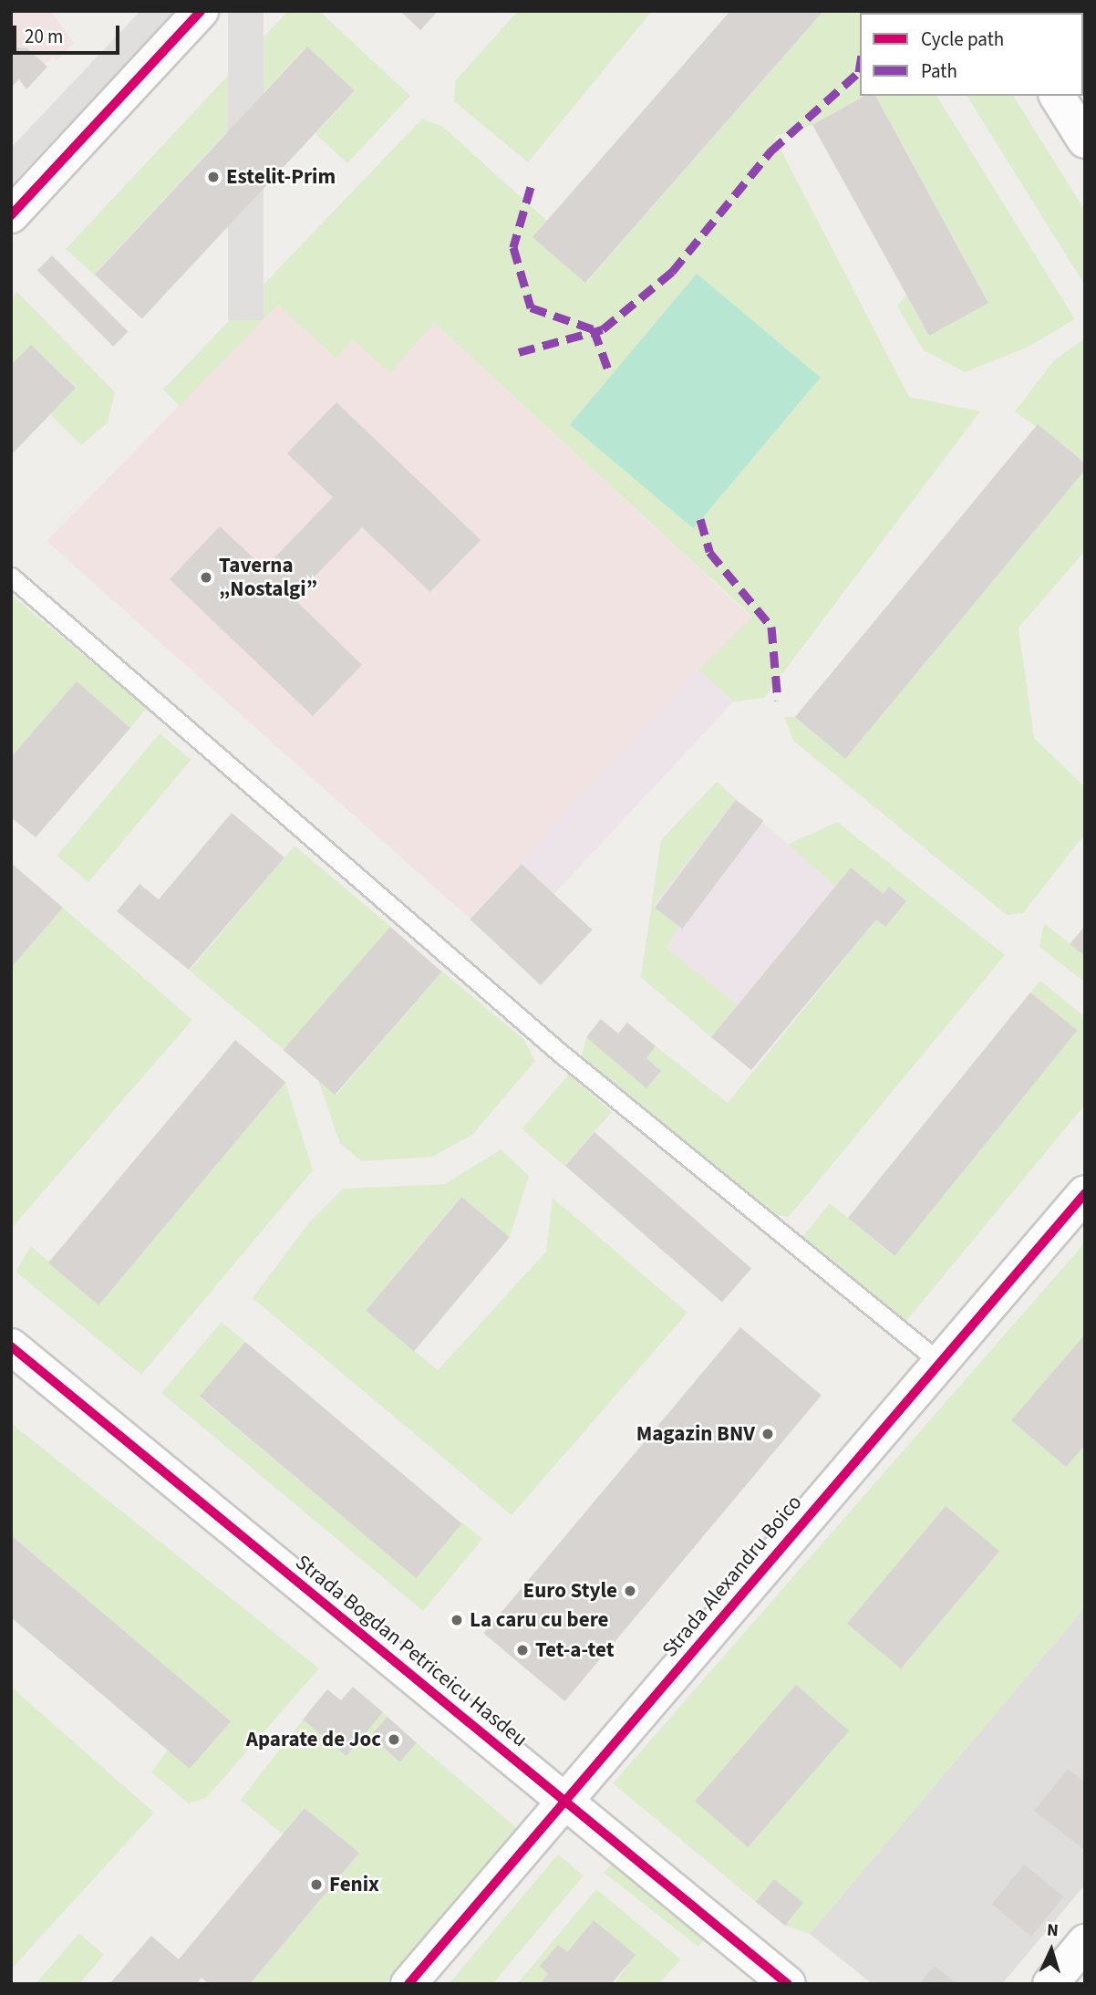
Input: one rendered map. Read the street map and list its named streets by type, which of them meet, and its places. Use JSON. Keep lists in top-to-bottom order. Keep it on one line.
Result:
{"streets":{"street":["Strada Alexandru Boico","Strada Bogdan Petriceicu Hasdeu"]},"crossings":[["Strada Alexandru Boico","Strada Bogdan Petriceicu Hasdeu"]],"places":["Estelit-Prim","Taverna „Nostalgi”","Magazin BNV","Euro Style","La caru cu bere","Tet-a-tet","Aparate de Joc","Fenix"],"legend":["Cycle path","Path"],"scale_bar":"20 m","north":"top"}
